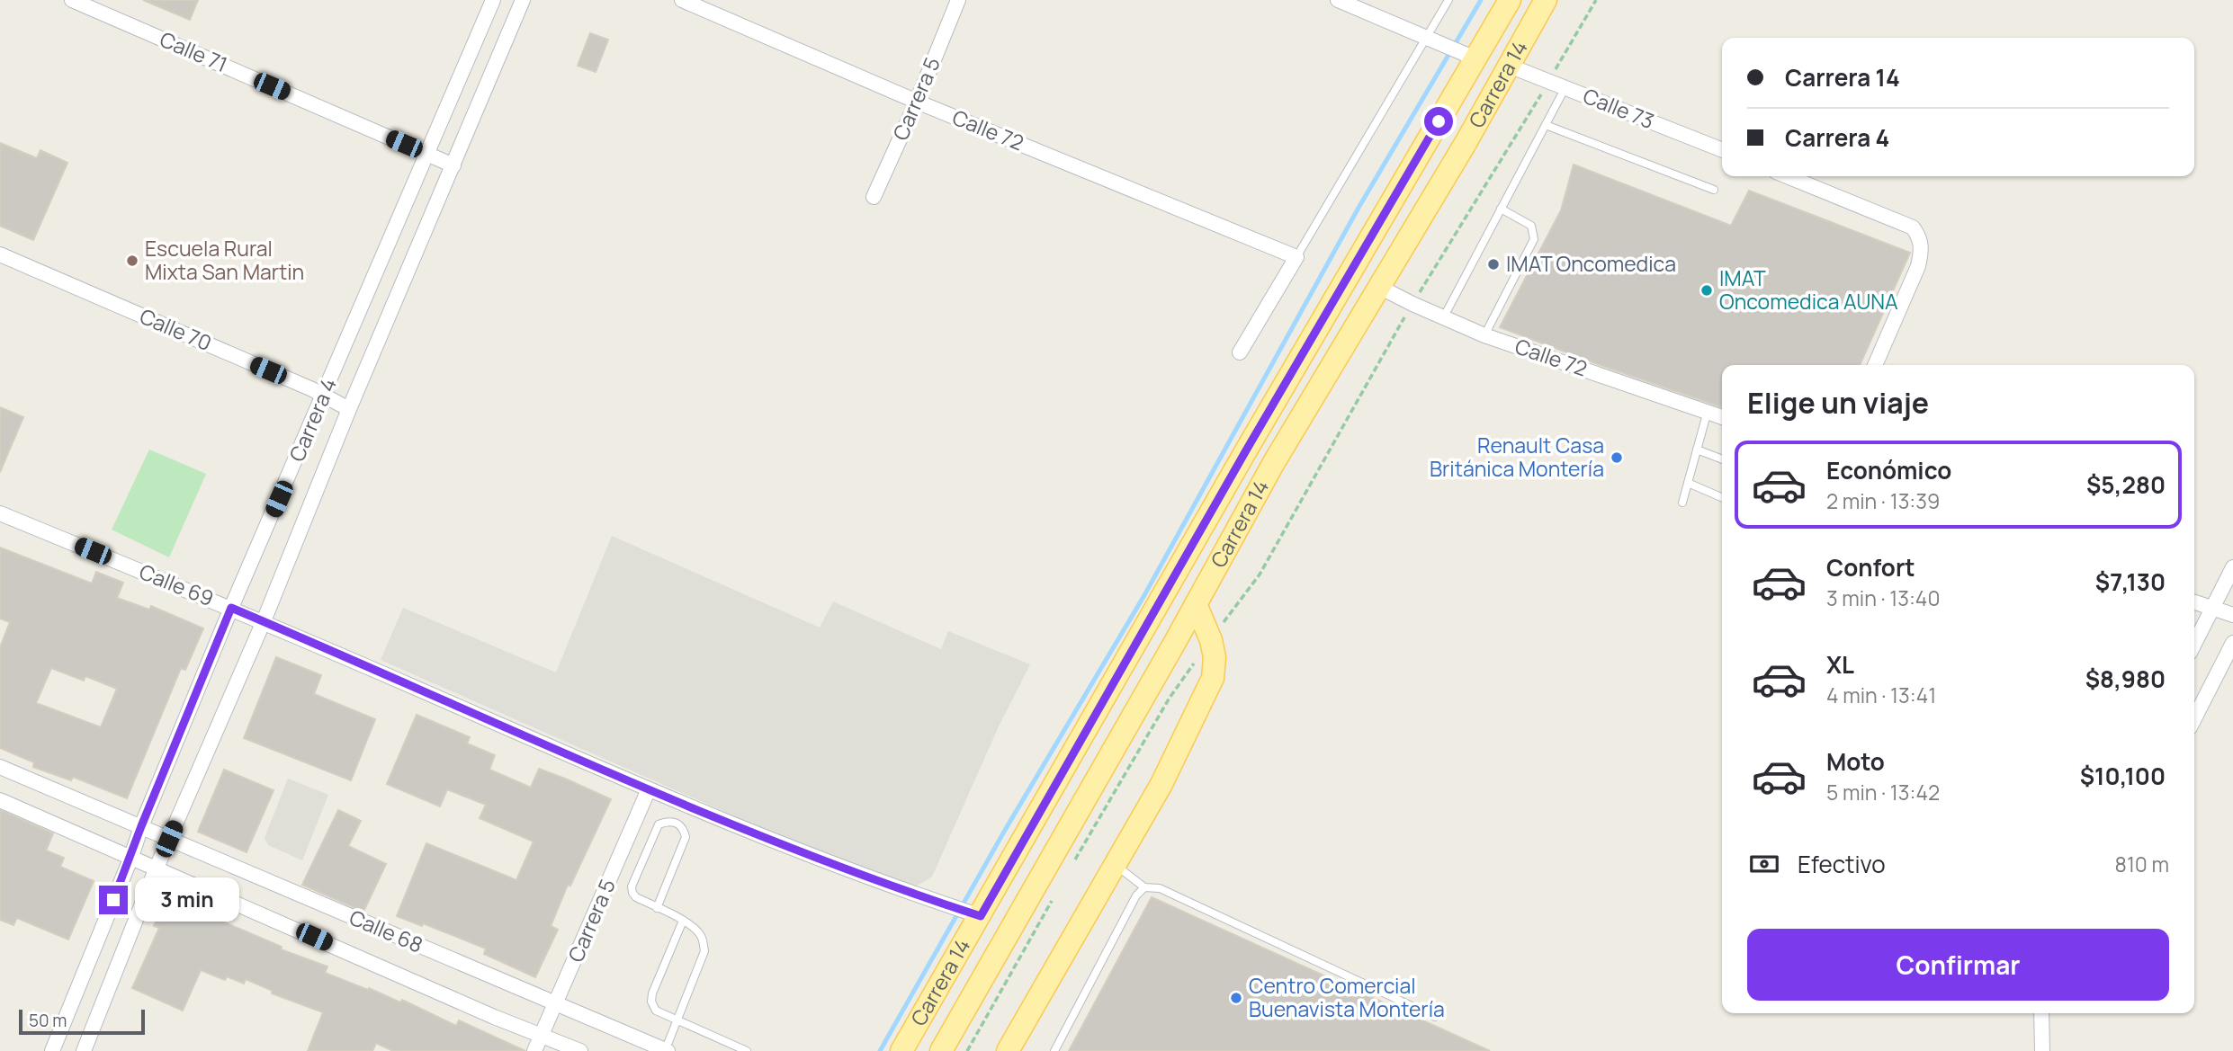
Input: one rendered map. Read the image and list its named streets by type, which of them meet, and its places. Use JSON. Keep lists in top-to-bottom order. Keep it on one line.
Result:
{"streets":{"main road":["Carrera 14"],"street":["Calle 71","Carrera 5","Calle 73","Calle 72","Calle 70","Carrera 4","Calle 69","Calle 68"]},"crossings":[["Calle 71","Carrera 4"],["Carrera 14","Calle 73"],["Carrera 14","Calle 72"],["Carrera 14","Calle 69"],["Carrera 5","Calle 72"],["Carrera 5","Calle 69"],["Carrera 5","Calle 68"],["Calle 70","Carrera 4"],["Carrera 4","Calle 69"],["Carrera 4","Calle 68"]],"places":["Escuela Rural Mixta San Martin","IMAT Oncomedica","IMAT Oncomedica AUNA","Renault Casa Británica Montería","Centro Comercial Buenavista Montería"],"scale_bar":"50 m","page":{"banner":["Carrera 14","Carrera 4"],"heading":"Elige un viaje","list":[{"name":"Económico","note":"2 min · 13:39","value":"$5,280"},{"name":"Confort","note":"3 min · 13:40","value":"$7,130"},{"name":"XL","note":"4 min · 13:41","value":"$8,980"},{"name":"Moto","note":"5 min · 13:42","value":"$10,100"}],"pay":["Efectivo","810 m"],"bubble":"3 min","buttons":"Confirmar","scale":"50 m"}}
